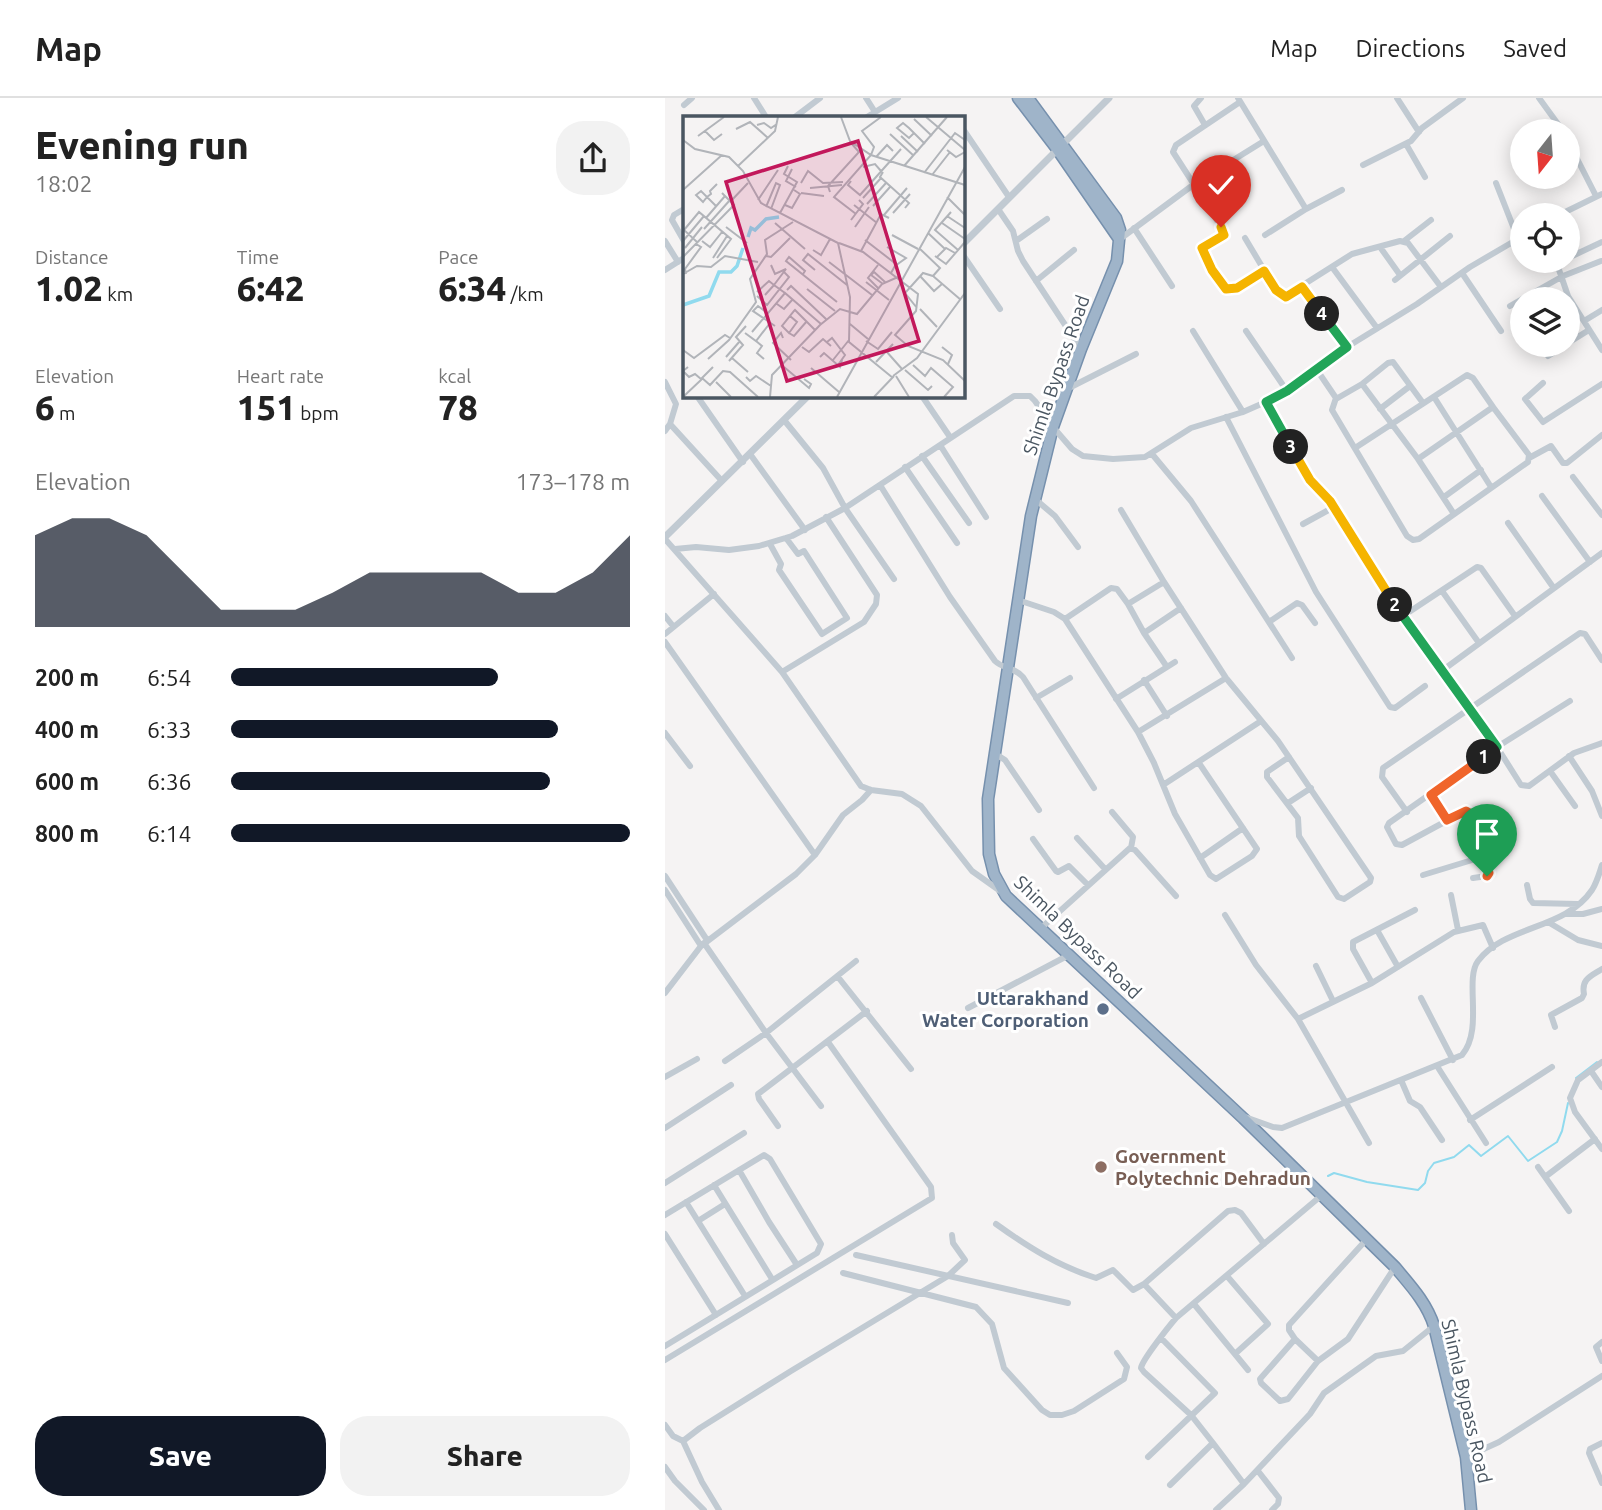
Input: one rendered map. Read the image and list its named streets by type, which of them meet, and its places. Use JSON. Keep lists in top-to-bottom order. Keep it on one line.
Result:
{"streets":{"highway":["Shimla Bypass Road"]},"places":["Uttarakhand Water Corporation","Government Polytechnic Dehradun"],"north":"bottom","page":{"header":"Map","nav":["Map","Directions","Saved"],"heading":["Evening run","18:02"],"stats":[["Distance","1.02 km"],["Time","6:42"],["Pace","6:34 /km"],["Elevation","6 m"],["Heart rate","151 bpm"],["kcal","78"]],"pins":["4","3","2","1"],"chart":["Elevation","173–178 m"],"list":[{"name":"200 m","note":"6:54"},{"name":"400 m","note":"6:33"},{"name":"600 m","note":"6:36"},{"name":"800 m","note":"6:14"}],"buttons":["Save","Share"]}}
